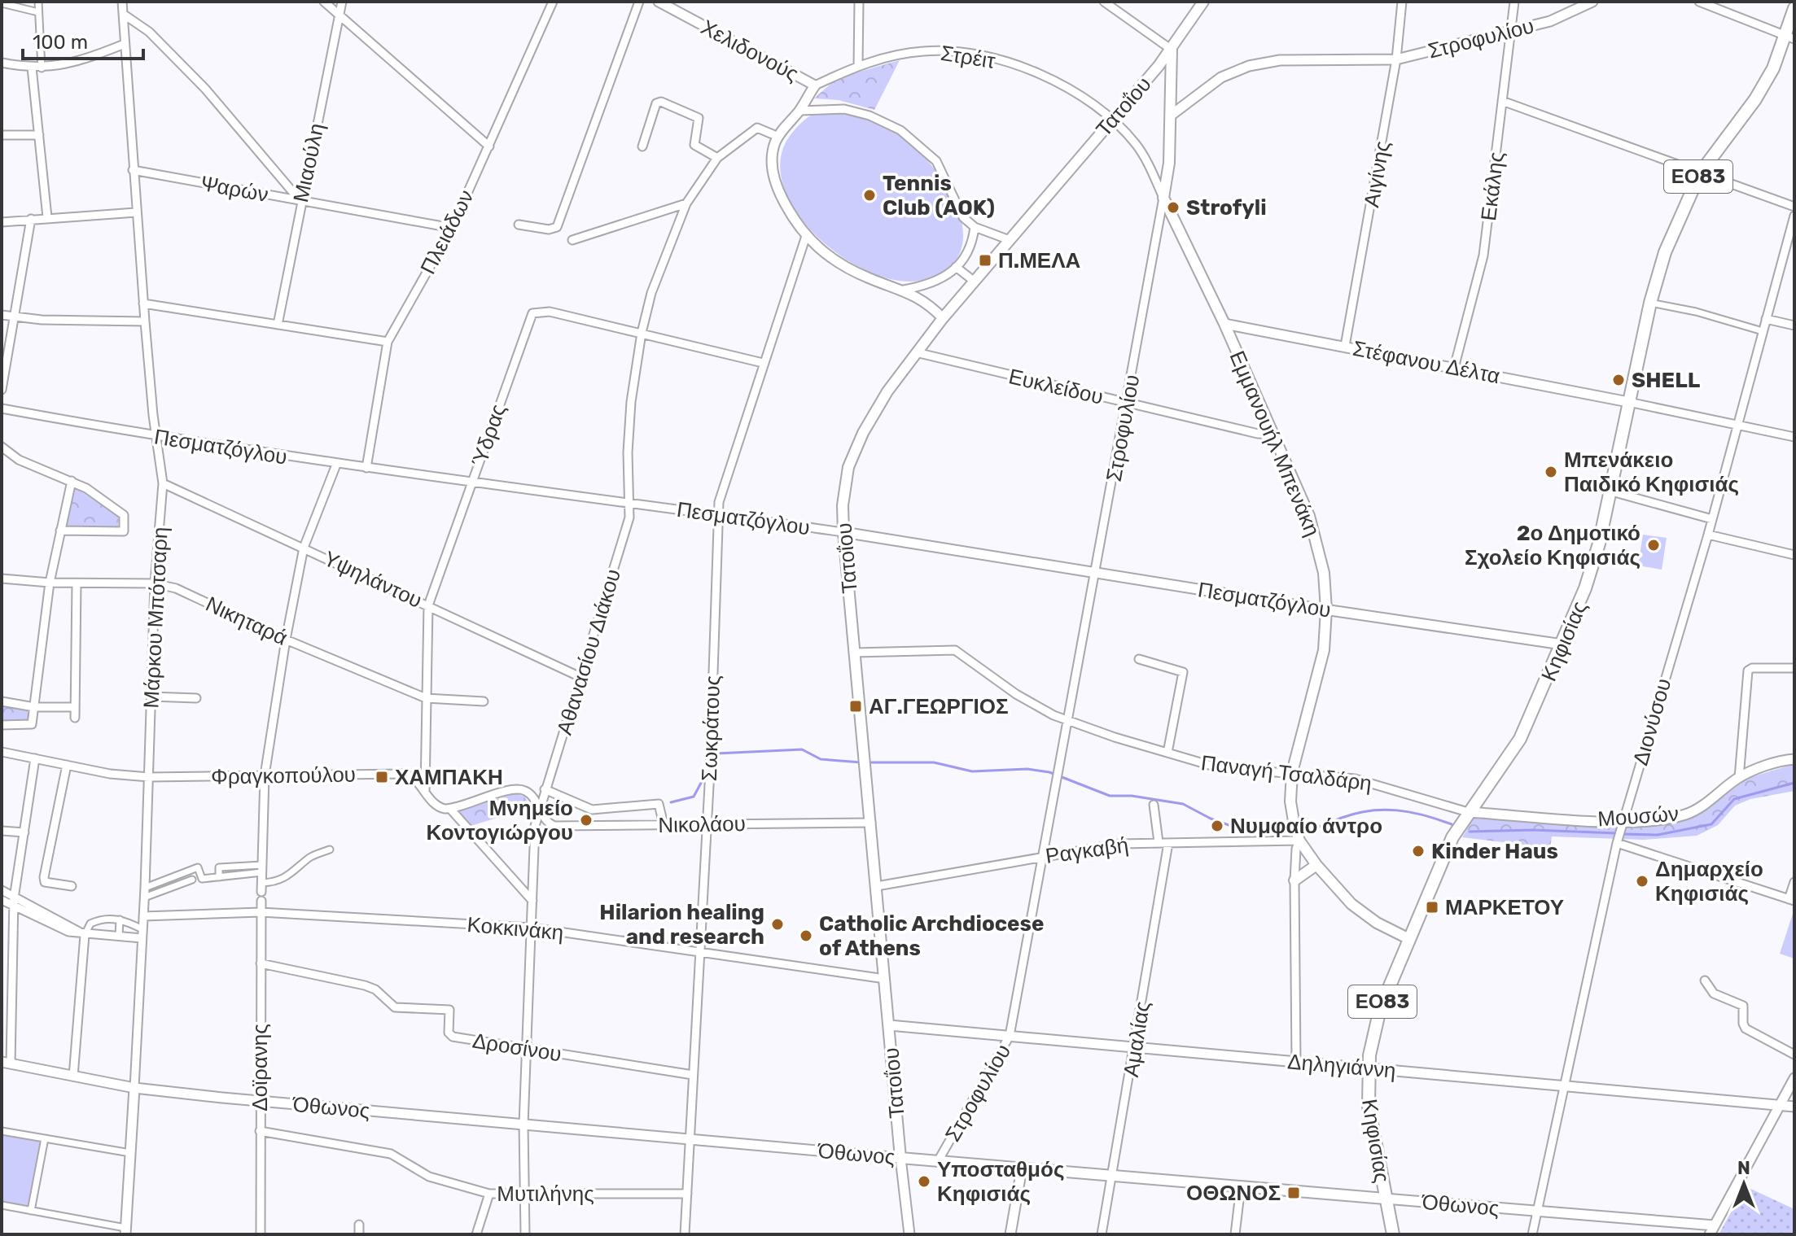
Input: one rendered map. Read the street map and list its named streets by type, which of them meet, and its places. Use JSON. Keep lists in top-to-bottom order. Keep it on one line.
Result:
{"streets":{"main road":["Στροφυλίου","Τατοΐου","ΕΟ83","Εμμανουήλ Μπενάκη","Κηφισίας","Όθωνος"],"street":["Χελιδονούς","Στρέιτ","Μιαούλη","Αιγίνης","Εκάλης","Ψαρών","Πλειάδων","Στέφανου Δέλτα","Ευκλείδου","Ύδρας","Πεσματζόγλου","Υψηλάντου","Μάρκου Μπότσαρη","Νικηταρά","Αθανασίου Διάκου","Διονύσου","Σωκράτους","Παναγή Τσαλδάρη","Φραγκοπούλου","Μουσών","Νικολάου","Ραγκαβή","Κοκκινάκη","Αμαλίας","Δροσίνου","Δηληγιάννη","Δοϊρανης","Μυτιλήνης"]},"crossings":[["Στροφυλίου","Αιγίνης"],["Στροφυλίου","Εκάλης"],["Στροφυλίου","Ευκλείδου"],["Στροφυλίου","Εμμανουήλ Μπενάκη"],["Στροφυλίου","Πεσματζόγλου"],["Στροφυλίου","Παναγή Τσαλδάρη"],["Στροφυλίου","Ραγκαβή"],["Στροφυλίου","Δηληγιάννη"],["Στροφυλίου","Όθωνος"],["Χελιδονούς","Στρέιτ"],["Χελιδονούς","Αθανασίου Διάκου"],["Χελιδονούς","Σωκράτους"],["Στρέιτ","Τατοΐου"],["Στρέιτ","Εμμανουήλ Μπενάκη"],["Τατοΐου","Ευκλείδου"],["Τατοΐου","Εμμανουήλ Μπενάκη"],["Τατοΐου","Πεσματζόγλου"],["Τατοΐου","Παναγή Τσαλδάρη"],["Τατοΐου","Νικολάου"],["Τατοΐου","Ραγκαβή"],["Τατοΐου","Κοκκινάκη"],["Τατοΐου","Δηληγιάννη"],["Τατοΐου","Όθωνος"],["Μιαούλη","Ψαρών"],["Αιγίνης","Στέφανου Δέλτα"],["Εκάλης","Στέφανου Δέλτα"],["Ψαρών","Πλειάδων"],["Ψαρών","Μάρκου Μπότσαρη"],["Πλειάδων","Πεσματζόγλου"],["Στέφανου Δέλτα","Εμμανουήλ Μπενάκη"],["Στέφανου Δέλτα","Κηφισίας"],["Ευκλείδου","Εμμανουήλ Μπενάκη"],["Ύδρας","Πεσματζόγλου"],["Ύδρας","Υψηλάντου"],["Ύδρας","Νικηταρά"],["Ύδρας","Αθανασίου Διάκου"],["Ύδρας","Σωκράτους"],["Ύδρας","Φραγκοπούλου"],["Εμμανουήλ Μπενάκη","Πεσματζόγλου"],["Εμμανουήλ Μπενάκη","Κηφισίας"],["Εμμανουήλ Μπενάκη","Παναγή Τσαλδάρη"],["Εμμανουήλ Μπενάκη","Ραγκαβή"],["Πεσματζόγλου","Μάρκου Μπότσαρη"],["Πεσματζόγλου","Κηφισίας"],["Πεσματζόγλου","Αθανασίου Διάκου"],["Πεσματζόγλου","Σωκράτους"],["Υψηλάντου","Μάρκου Μπότσαρη"],["Υψηλάντου","Αθανασίου Διάκου"],["Μάρκου Μπότσαρη","Νικηταρά"],["Μάρκου Μπότσαρη","Φραγκοπούλου"],["Μάρκου Μπότσαρη","Κοκκινάκη"],["Μάρκου Μπότσαρη","Όθωνος"],["Κηφισίας","Παναγή Τσαλδάρη"],["Κηφισίας","Μουσών"],["Κηφισίας","Δηληγιάννη"],["Κηφισίας","Όθωνος"],["Αθανασίου Διάκου","Σωκράτους"],["Αθανασίου Διάκου","Φραγκοπούλου"],["Αθανασίου Διάκου","Νικολάου"],["Αθανασίου Διάκου","Κοκκινάκη"],["Αθανασίου Διάκου","Δροσίνου"],["Αθανασίου Διάκου","Όθωνος"],["Αθανασίου Διάκου","Μυτιλήνης"],["Διονύσου","Μουσών"],["Διονύσου","Δηληγιάννη"],["Διονύσου","Όθωνος"],["Σωκράτους","Νικολάου"],["Σωκράτους","Κοκκινάκη"],["Σωκράτους","Δροσίνου"],["Σωκράτους","Όθωνος"],["Σωκράτους","Μυτιλήνης"],["Παναγή Τσαλδάρη","Μουσών"],["Ραγκαβή","Αμαλίας"],["Κοκκινάκη","Δοϊρανης"],["Αμαλίας","Δηληγιάννη"],["Αμαλίας","Όθωνος"],["Δροσίνου","Δοϊρανης"],["Δοϊρανης","Όθωνος"],["Δοϊρανης","Μυτιλήνης"]],"places":{"other":["Tennis Club (AOK)","Strofyli","SHELL","Μπενάκειο Παιδικό Κηφισιάς","2ο Δημοτικό Σχολείο Κηφισιάς","Μνημείο Κοντογιώργου","Νυμφαίο άντρο","Kinder Haus","Δημαρχείο Κηφισιάς","Hilarion healing and research","Catholic Archdiocese of Athens","Υποσταθμός Κηφισιάς"],"transit":["Π.ΜΕΛΑ","ΑΓ.ΓΕΩΡΓΙΟΣ","ΧΑΜΠΑΚΗ","ΜΑΡΚΕΤΟΥ","ΟΘΩΝΟΣ"]},"scale_bar":"100 m","north":"top"}
